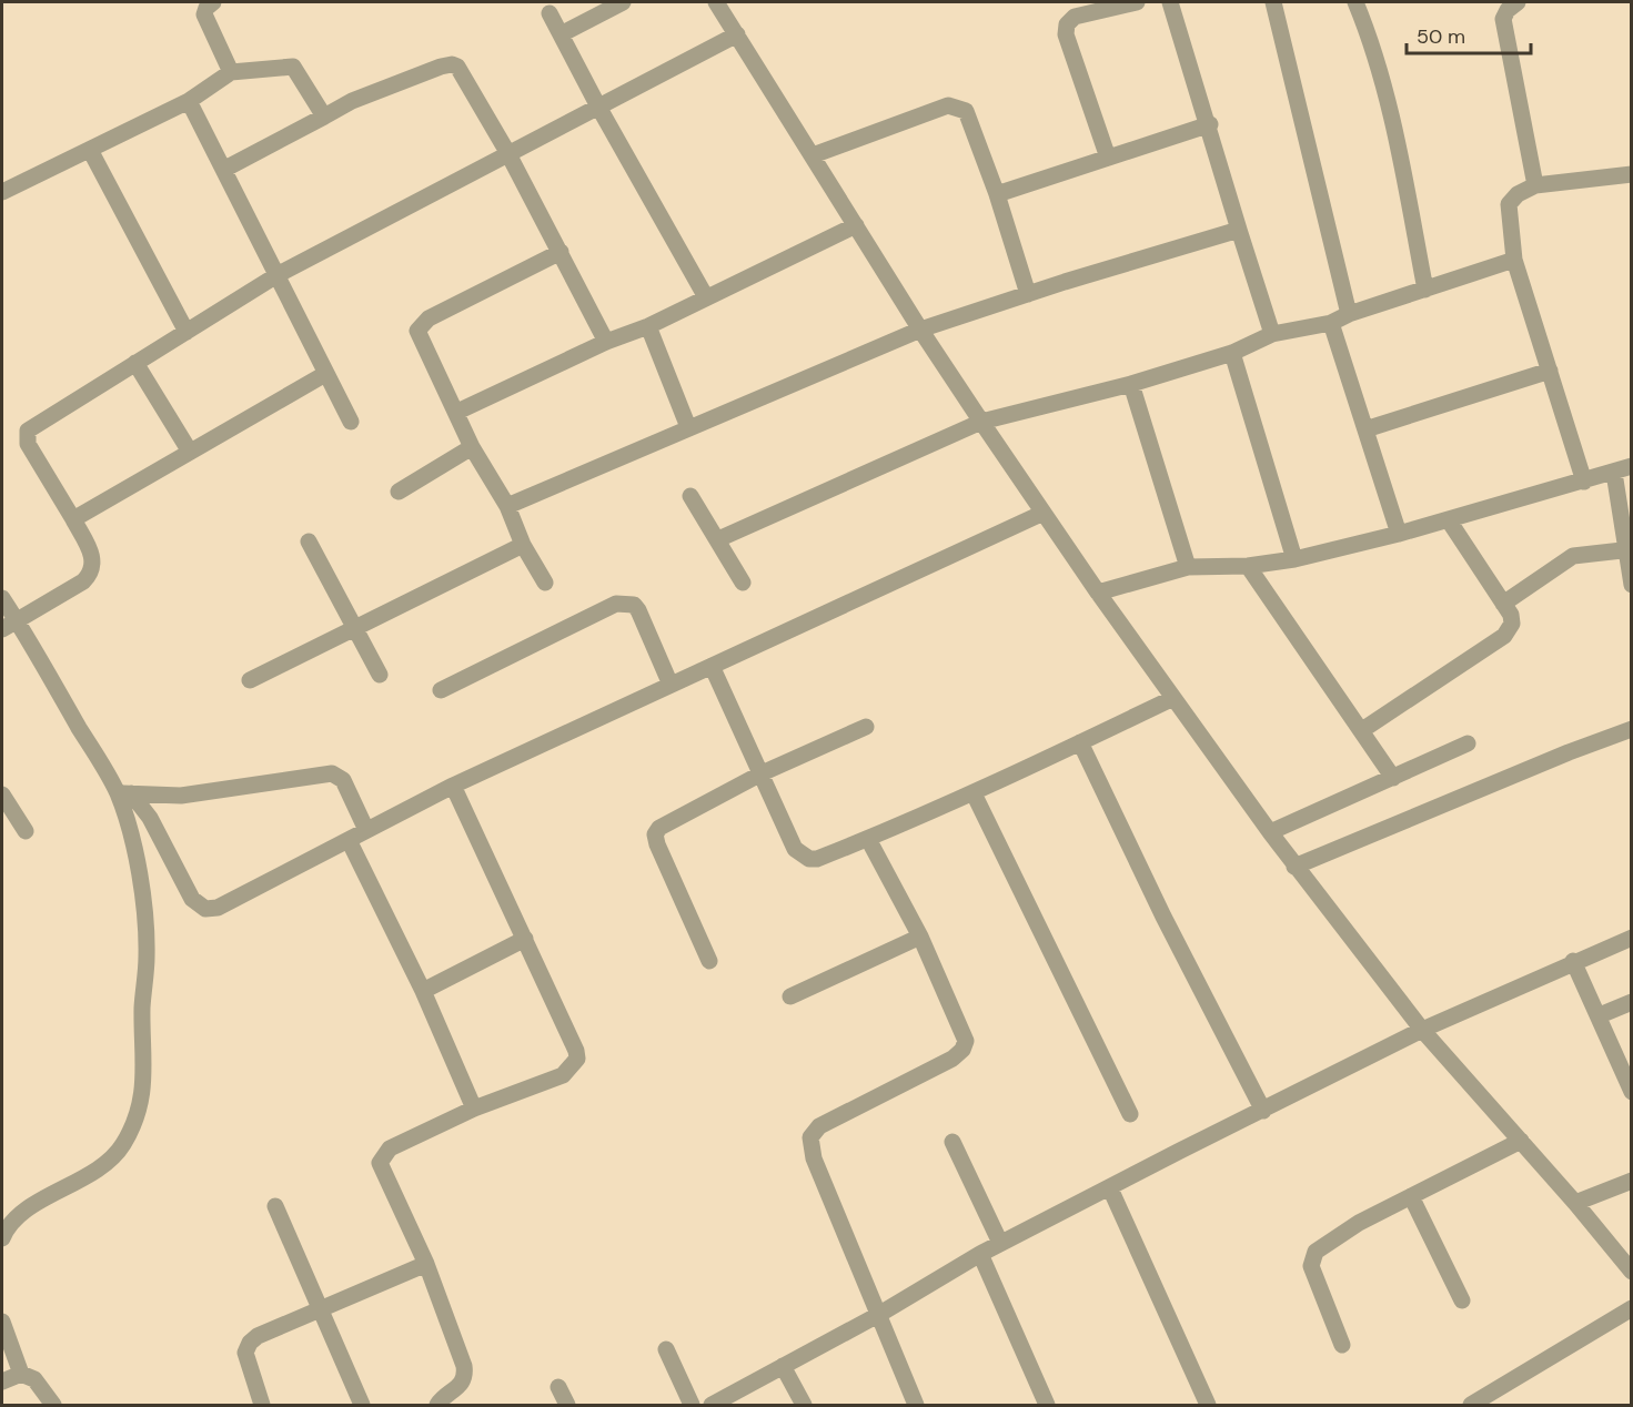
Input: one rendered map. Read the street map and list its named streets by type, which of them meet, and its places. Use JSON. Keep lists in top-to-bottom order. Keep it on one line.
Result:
{"scale_bar":"50 m"}
